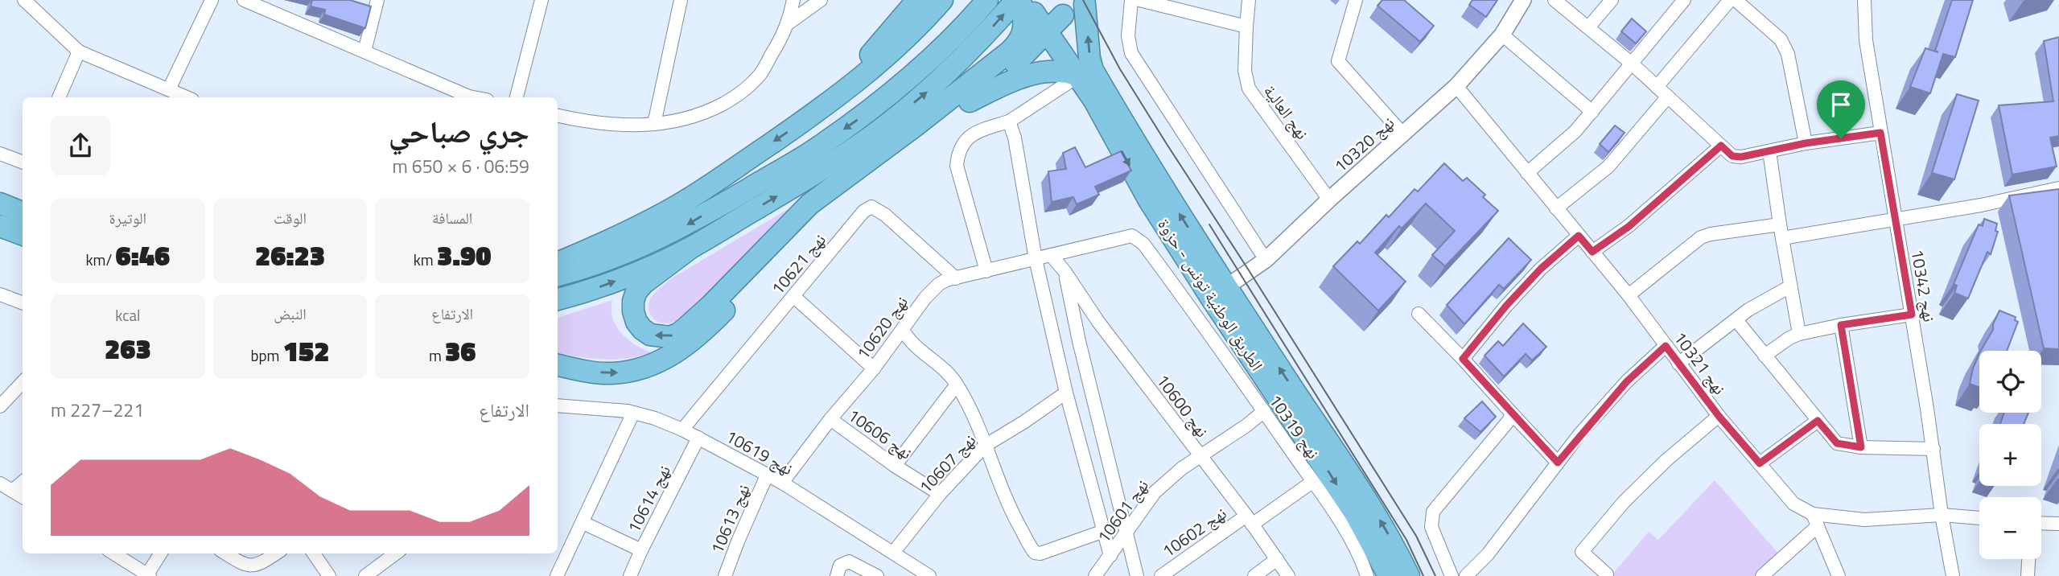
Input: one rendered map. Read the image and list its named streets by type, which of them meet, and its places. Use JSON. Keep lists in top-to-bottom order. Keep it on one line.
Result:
{"streets":{"highway":["الطريق الوطنية تونس - حزوة"],"street":["نهج العالية","نهج 10320","نهج 10621","نهج 10342","نهج 10620","نهج 10321","نهج 10600","نهج 10319","نهج 10606","نهج 10619","نهج 10607","نهج 10614","نهج 10601","نهج 10613","نهج 10602"]},"crossings":[["نهج العالية","نهج 10320"],["نهج 10320","الطريق الوطنية تونس - حزوة"],["نهج 10320","نهج 10321"],["نهج 10621","نهج 10620"],["نهج 10621","نهج 10619"],["نهج 10342","نهج 10321"],["نهج 10620","نهج 10600"],["نهج 10620","نهج 10319"],["نهج 10620","نهج 10606"],["نهج 10620","نهج 10619"],["نهج 10600","نهج 10319"],["نهج 10600","نهج 10601"],["نهج 10600","نهج 10602"],["نهج 10319","نهج 10601"],["نهج 10319","نهج 10602"],["نهج 10606","نهج 10607"],["نهج 10619","نهج 10607"],["نهج 10619","نهج 10614"],["نهج 10619","نهج 10613"]],"page":{"heading":["جري صباحي","06:59 · 6 × 650 m"],"stats":[["المسافة","3.90 km"],["الوقت","26:23"],["الوتيرة","6:46 /km"],["الارتفاع","36 m"],["النبض","152 bpm"],["kcal","263"]],"map_buttons":["+","−"],"chart":["الارتفاع","221–227 m"]}}
